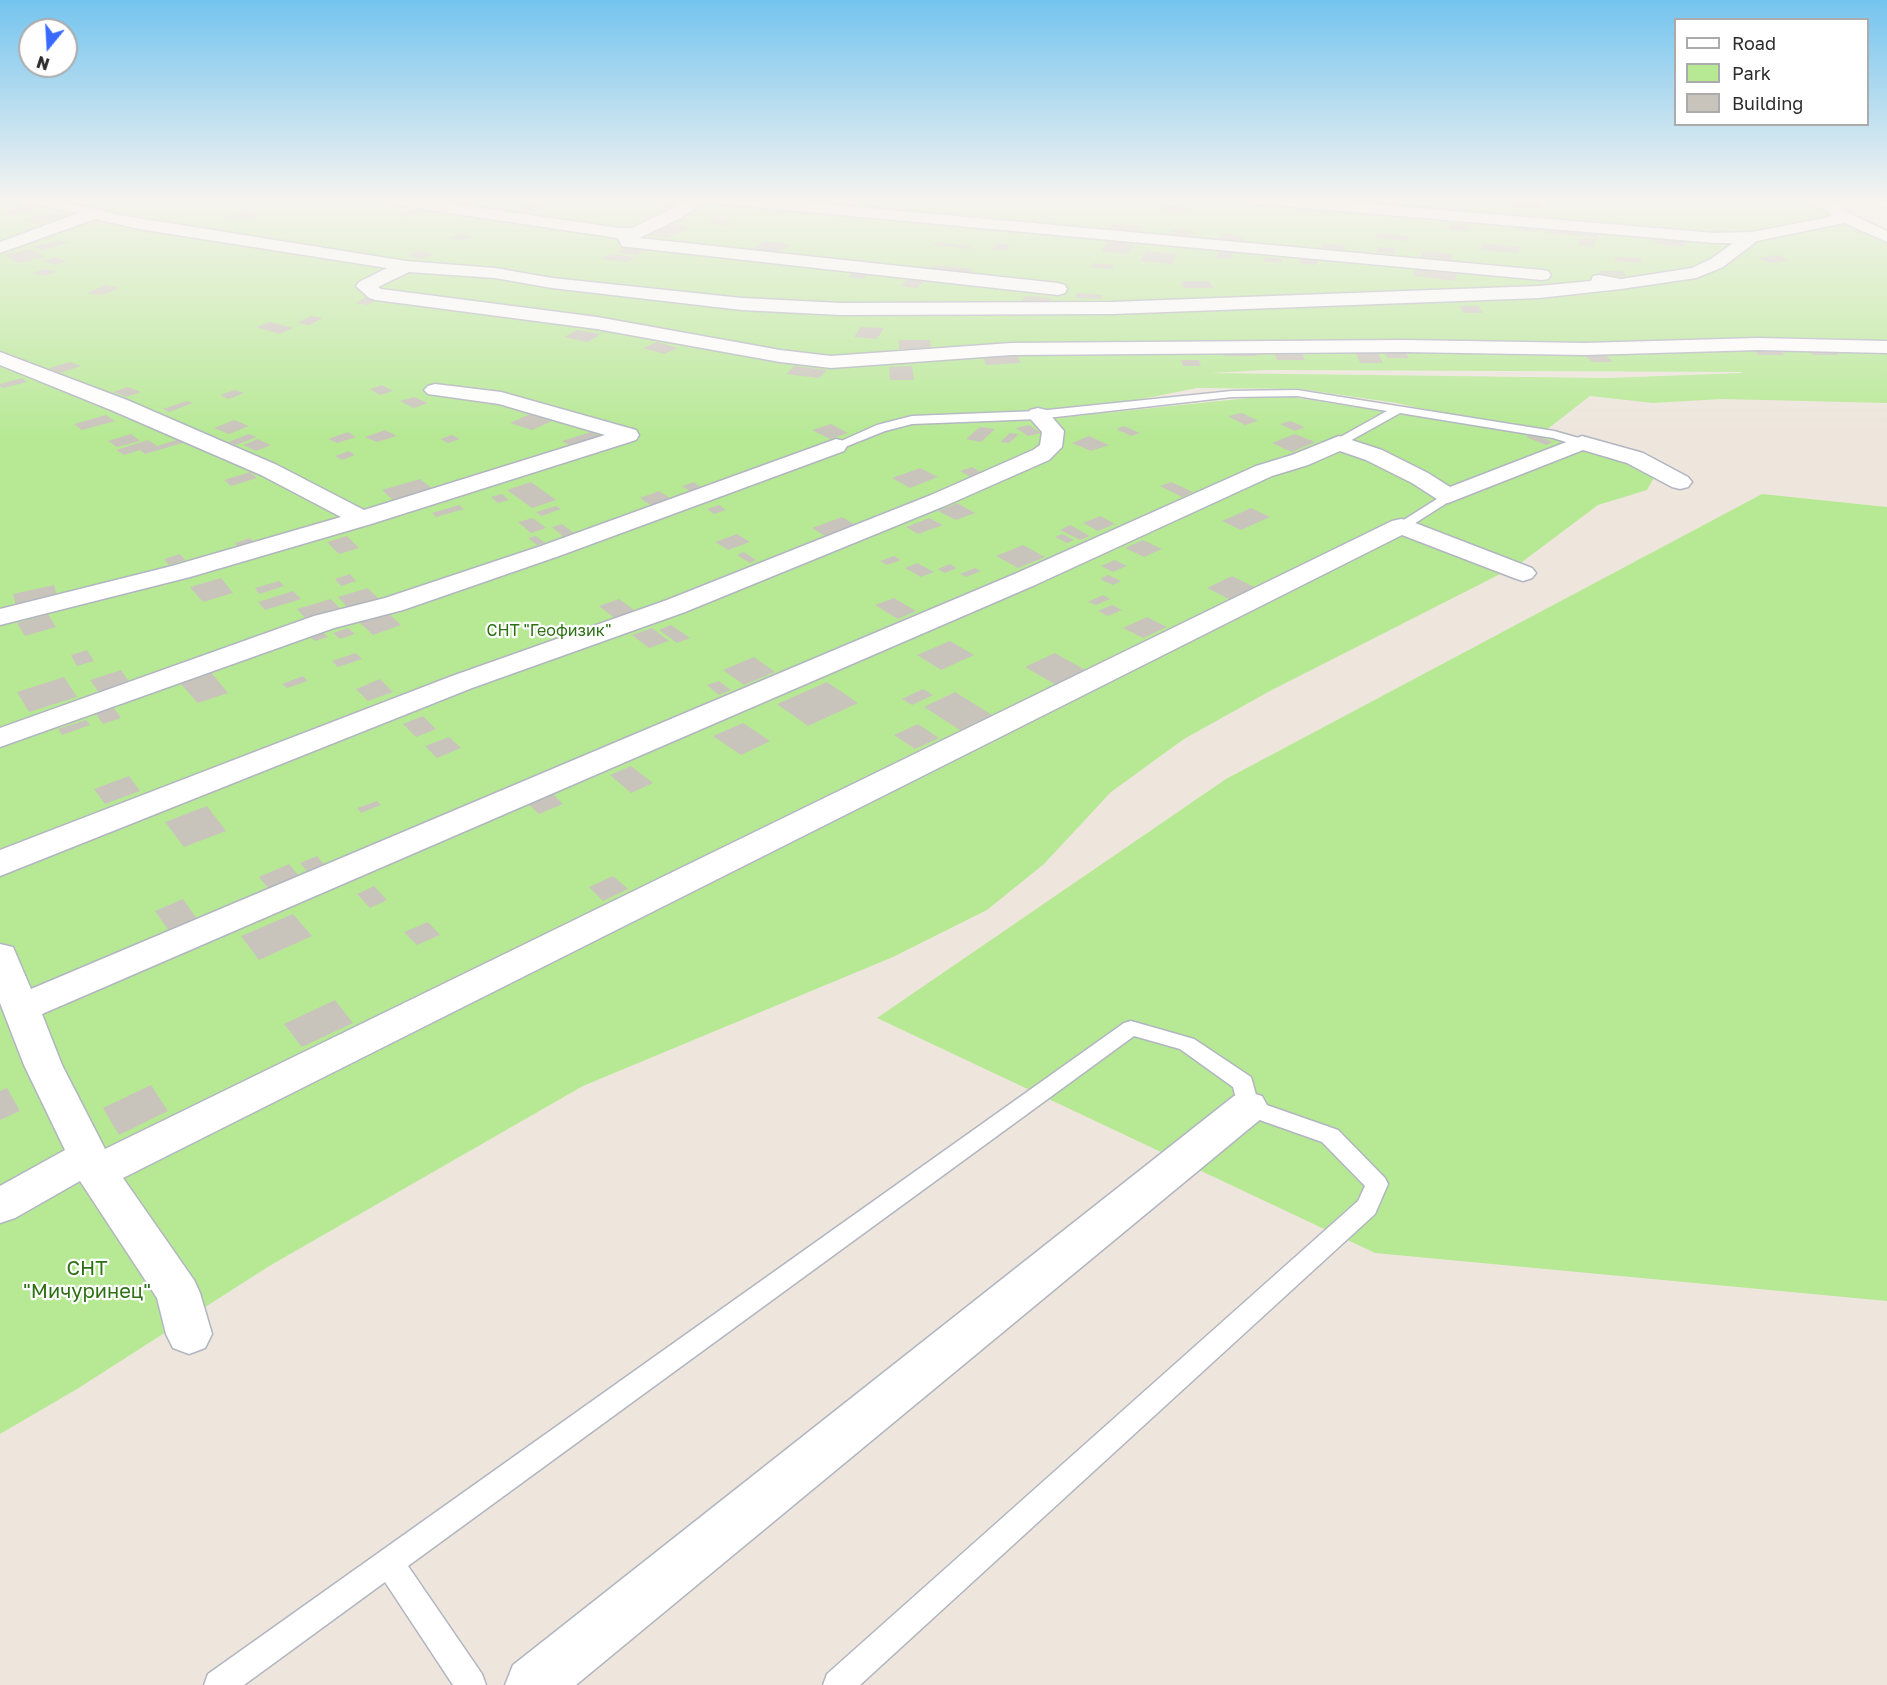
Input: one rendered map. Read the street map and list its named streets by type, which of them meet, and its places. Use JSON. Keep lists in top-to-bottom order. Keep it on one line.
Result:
{"parks":["СНТ \"Геофизик\"","СНТ \"Мичуринец\""],"legend":["Road","Park","Building"],"north":"bottom"}
